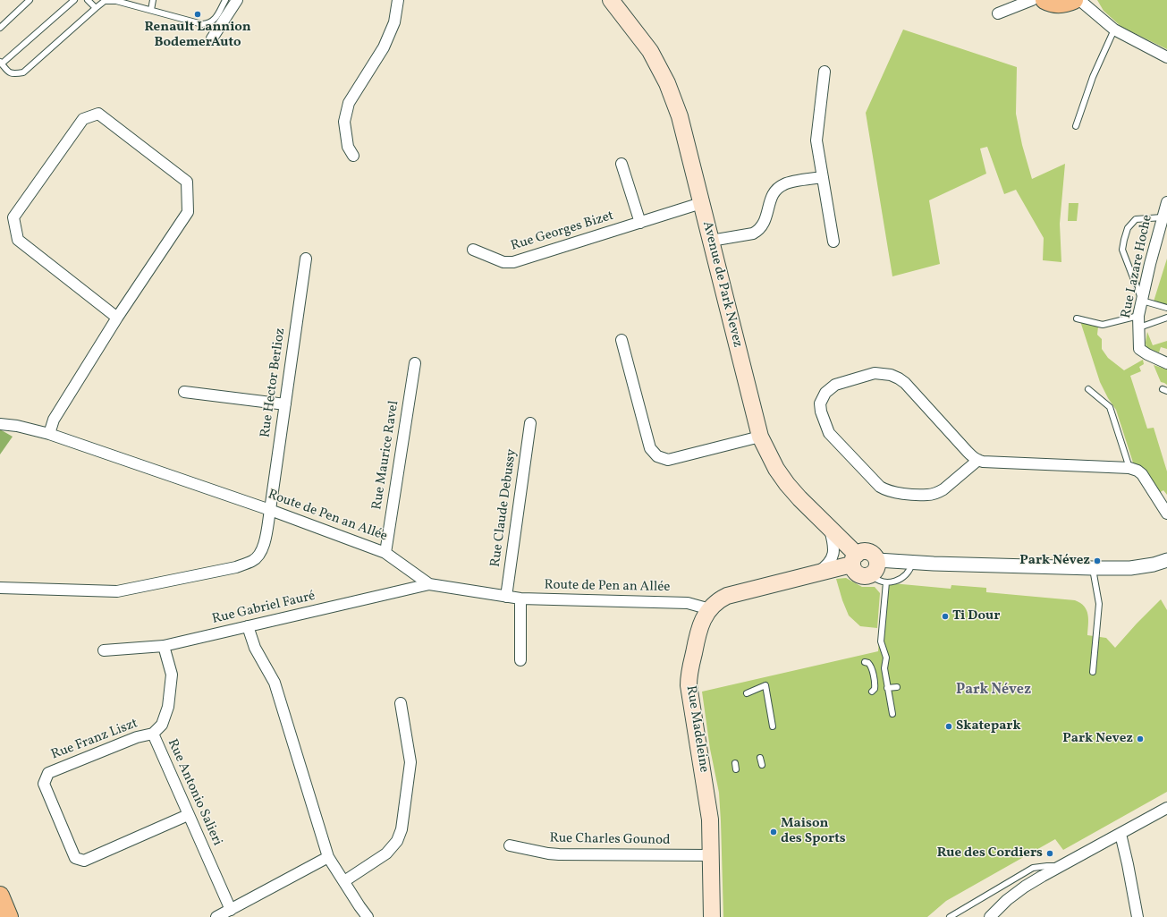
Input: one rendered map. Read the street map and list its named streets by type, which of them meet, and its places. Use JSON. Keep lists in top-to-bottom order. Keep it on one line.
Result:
{"streets":{"main road":["Avenue de Park Nevez","Rue Madeleine"],"street":["Rue Georges Bizet","Rue Lazare Hoche","Rue Hector Berlioz","Rue Maurice Ravel","Rue Claude Debussy","Route de Pen an Allée","Rue Gabriel Fauré","Rue Franz Liszt","Rue Antonio Salieri","Rue Charles Gounod"]},"crossings":[["Rue Georges Bizet","Avenue de Park Nevez"],["Avenue de Park Nevez","Rue Madeleine"],["Rue Hector Berlioz","Route de Pen an Allée"],["Rue Maurice Ravel","Route de Pen an Allée"],["Rue Claude Debussy","Route de Pen an Allée"],["Route de Pen an Allée","Rue Gabriel Fauré"],["Route de Pen an Allée","Rue Madeleine"],["Rue Gabriel Fauré","Rue Antonio Salieri"],["Rue Madeleine","Rue Charles Gounod"],["Rue Franz Liszt","Rue Antonio Salieri"]],"districts":["Park Névez"],"places":["Renault Lannion BodemerAuto","Park Névez","Ti Dour","Skatepark","Park Nevez","Maison des Sports","Rue des Cordiers"]}
